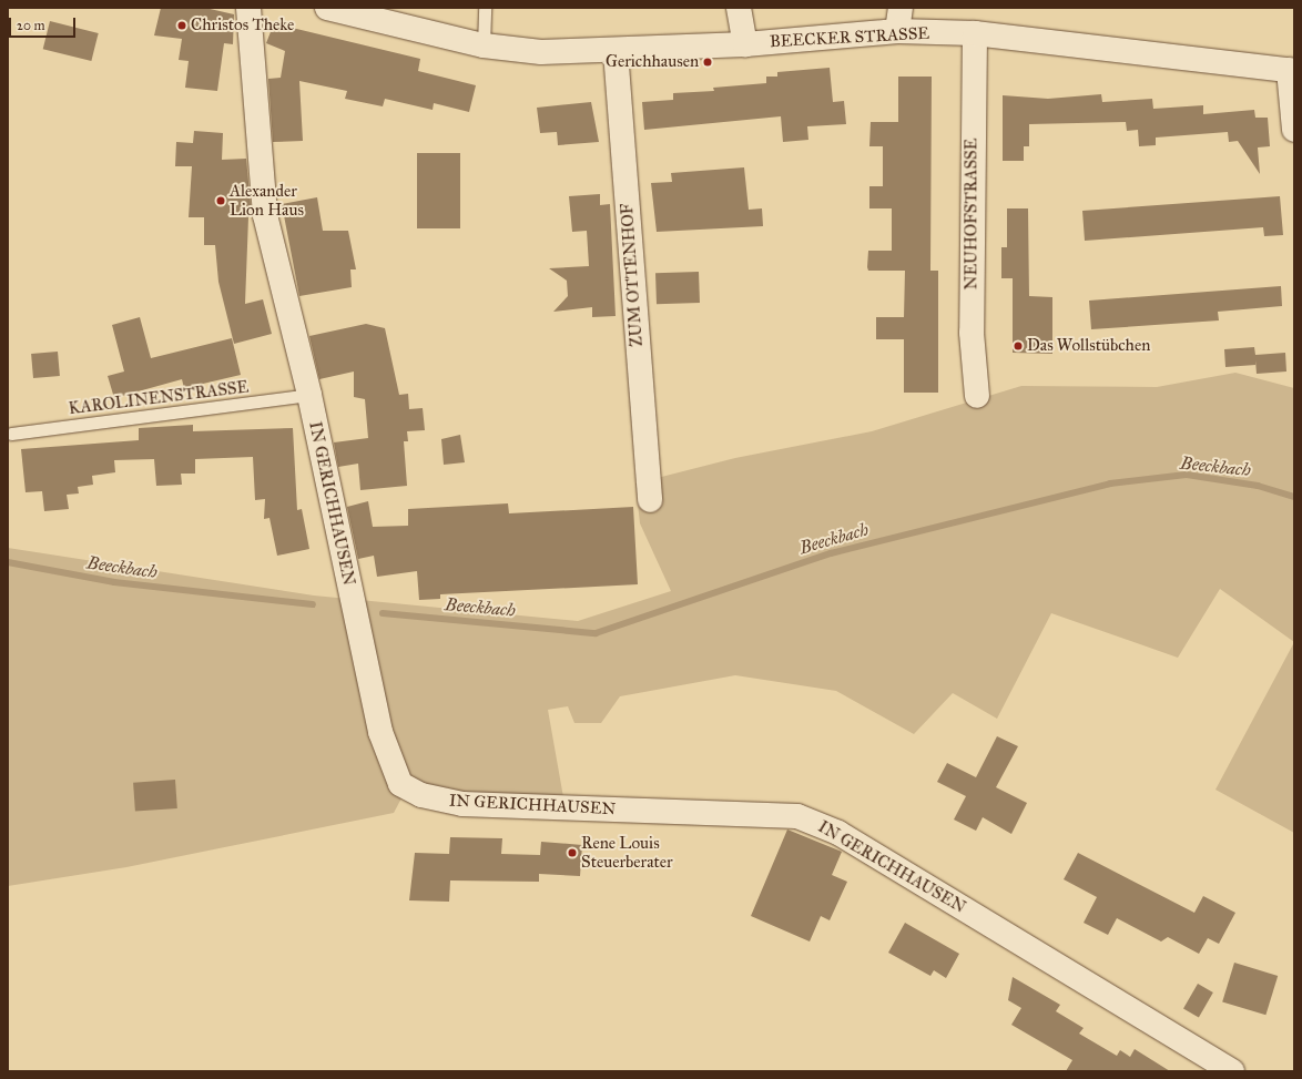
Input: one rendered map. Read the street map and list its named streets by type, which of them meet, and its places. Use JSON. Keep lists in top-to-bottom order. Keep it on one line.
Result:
{"streets":{"street":["BEECKER STRASSE","NEUHOFSTRASSE","ZUM OTTENHOF","IN GERICHHAUSEN"],"lane":["KAROLINENSTRASSE"]},"crossings":[["BEECKER STRASSE","NEUHOFSTRASSE"],["BEECKER STRASSE","ZUM OTTENHOF"],["KAROLINENSTRASSE","IN GERICHHAUSEN"]],"water":["Beeckbach"],"places":["Christos Theke","Gerichhausen","Alexander Lion Haus","Das Wollstübchen","Rene Louis Steuerberater"],"scale_bar":"20 m"}
